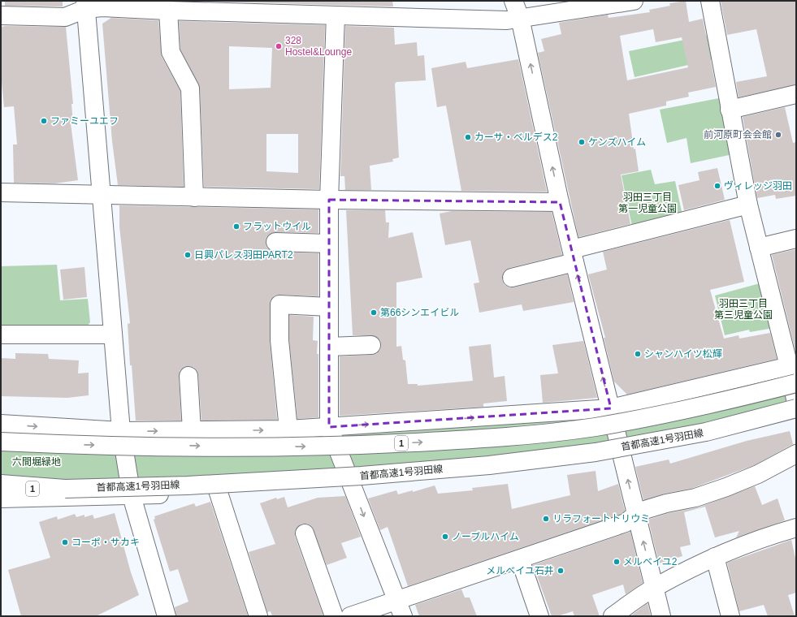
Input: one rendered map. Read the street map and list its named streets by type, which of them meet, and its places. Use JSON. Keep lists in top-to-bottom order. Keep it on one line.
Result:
{"streets":{"main road":["首都高速1号羽田線","1"]},"parks":["羽田三丁目 第一児童公園","羽田三丁目 第三児童公園","六間堀緑地"],"places":["328 Hostel&Lounge","ファミーユエフ","前河原町会会館","カーサ・ベルデス2","ケンズハイム","ヴィレッジ羽田","フラットウイル","日興パレス羽田PART2","第66シンエイビル","シャンハイツ松輝","リラフォートトリウミ","ノーブルハイム","コーポ・サカキ","メルベイユ2","メルベイユ石井"]}
